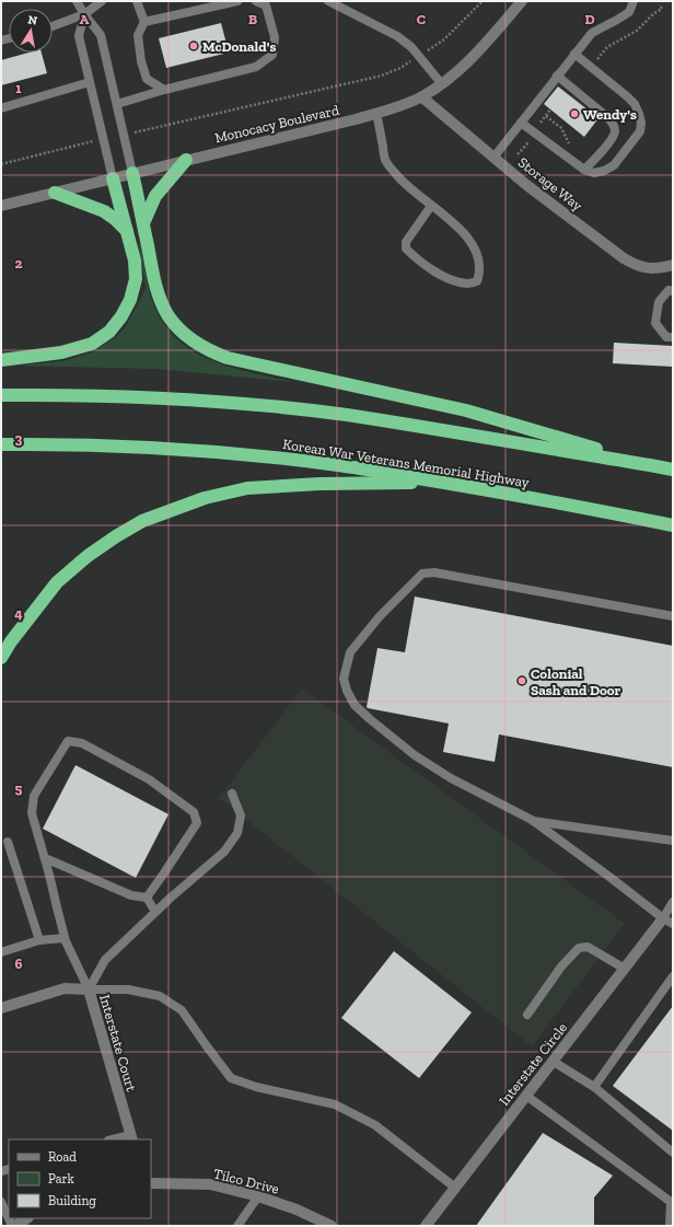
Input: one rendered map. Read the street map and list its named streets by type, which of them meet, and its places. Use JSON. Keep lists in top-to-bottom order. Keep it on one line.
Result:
{"streets":{"highway":["Korean War Veterans Memorial Highway"],"street":["Monocacy Boulevard","Storage Way","Interstate Court","Interstate Circle","Tilco Drive"]},"crossings":[["Monocacy Boulevard","Storage Way"]],"places":["McDonald's","Wendy's","Colonial Sash and Door"],"legend":["Road","Park","Building"],"north":"top","grid":{"columns":["A","B","C","D"],"rows":["1","2","3","4","5","6"]}}
